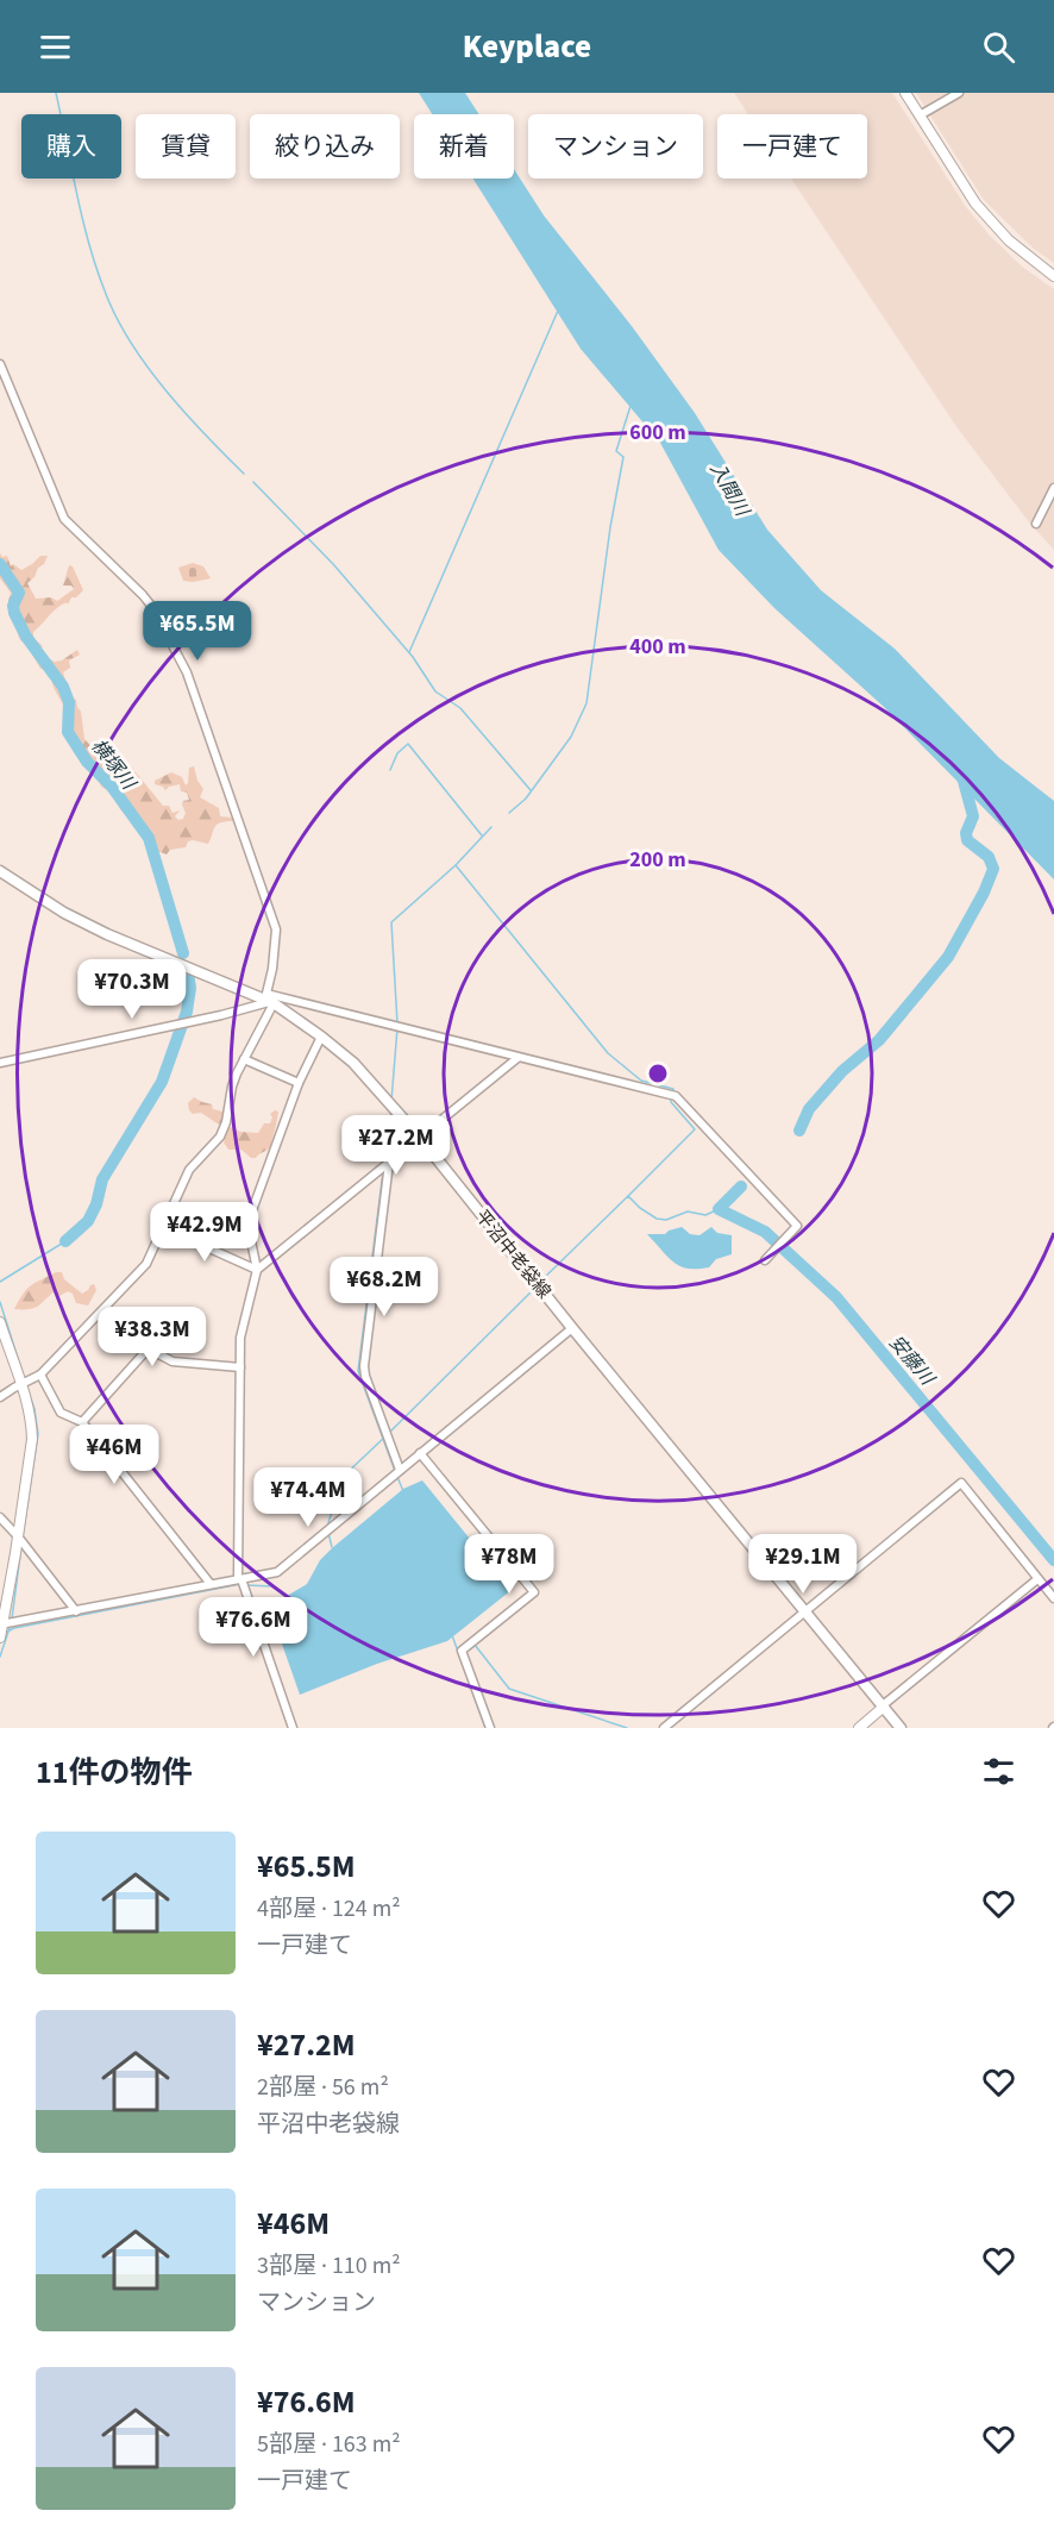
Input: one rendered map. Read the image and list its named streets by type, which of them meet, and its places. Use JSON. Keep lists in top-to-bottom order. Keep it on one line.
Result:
{"streets":{"main road":["平沼中老袋線"]},"water":["入間川","横塚川","安藤川"],"page":{"header":"Keyplace","chip":["購入","賃貸","絞り込み","新着","マンション","一戸建て"],"price":["¥65.5M","¥70.3M","¥27.2M","¥42.9M","¥68.2M","¥38.3M","¥46M","¥74.4M","¥78M","¥29.1M","¥76.6M"],"heading":"11件の物件","list":[{"name":"¥65.5M","note":"4部屋 · 124 m² · 一戸建て"},{"name":"¥27.2M","note":"2部屋 · 56 m² · 平沼中老袋線"},{"name":"¥46M","note":"3部屋 · 110 m² · マンション"},{"name":"¥76.6M","note":"5部屋 · 163 m² · 一戸建て"}]},"rings":["600 m","400 m","200 m"]}
